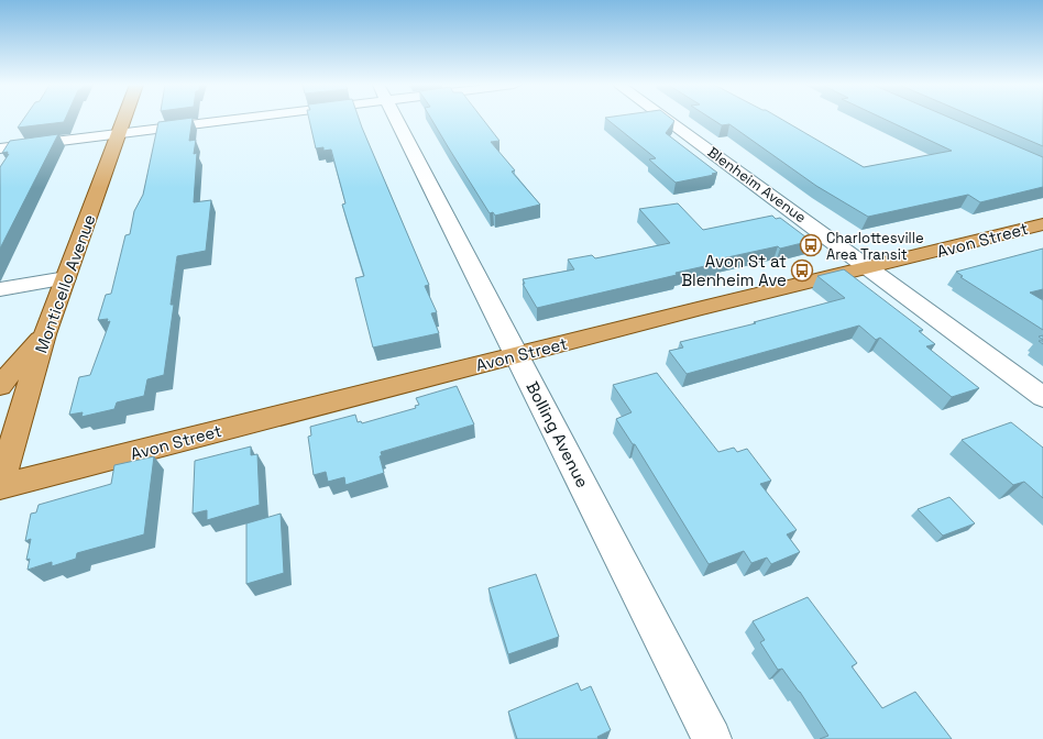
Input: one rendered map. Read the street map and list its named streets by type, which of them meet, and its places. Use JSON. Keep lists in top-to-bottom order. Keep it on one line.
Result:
{"streets":{"main road":["Avon Street","Monticello Avenue"],"street":["Blenheim Avenue","Bolling Avenue"]},"crossings":[["Blenheim Avenue","Avon Street"],["Avon Street","Monticello Avenue"],["Avon Street","Bolling Avenue"]],"places":{"bus stop":["Charlottesville Area Transit","Avon St at Blenheim Ave"]}}
